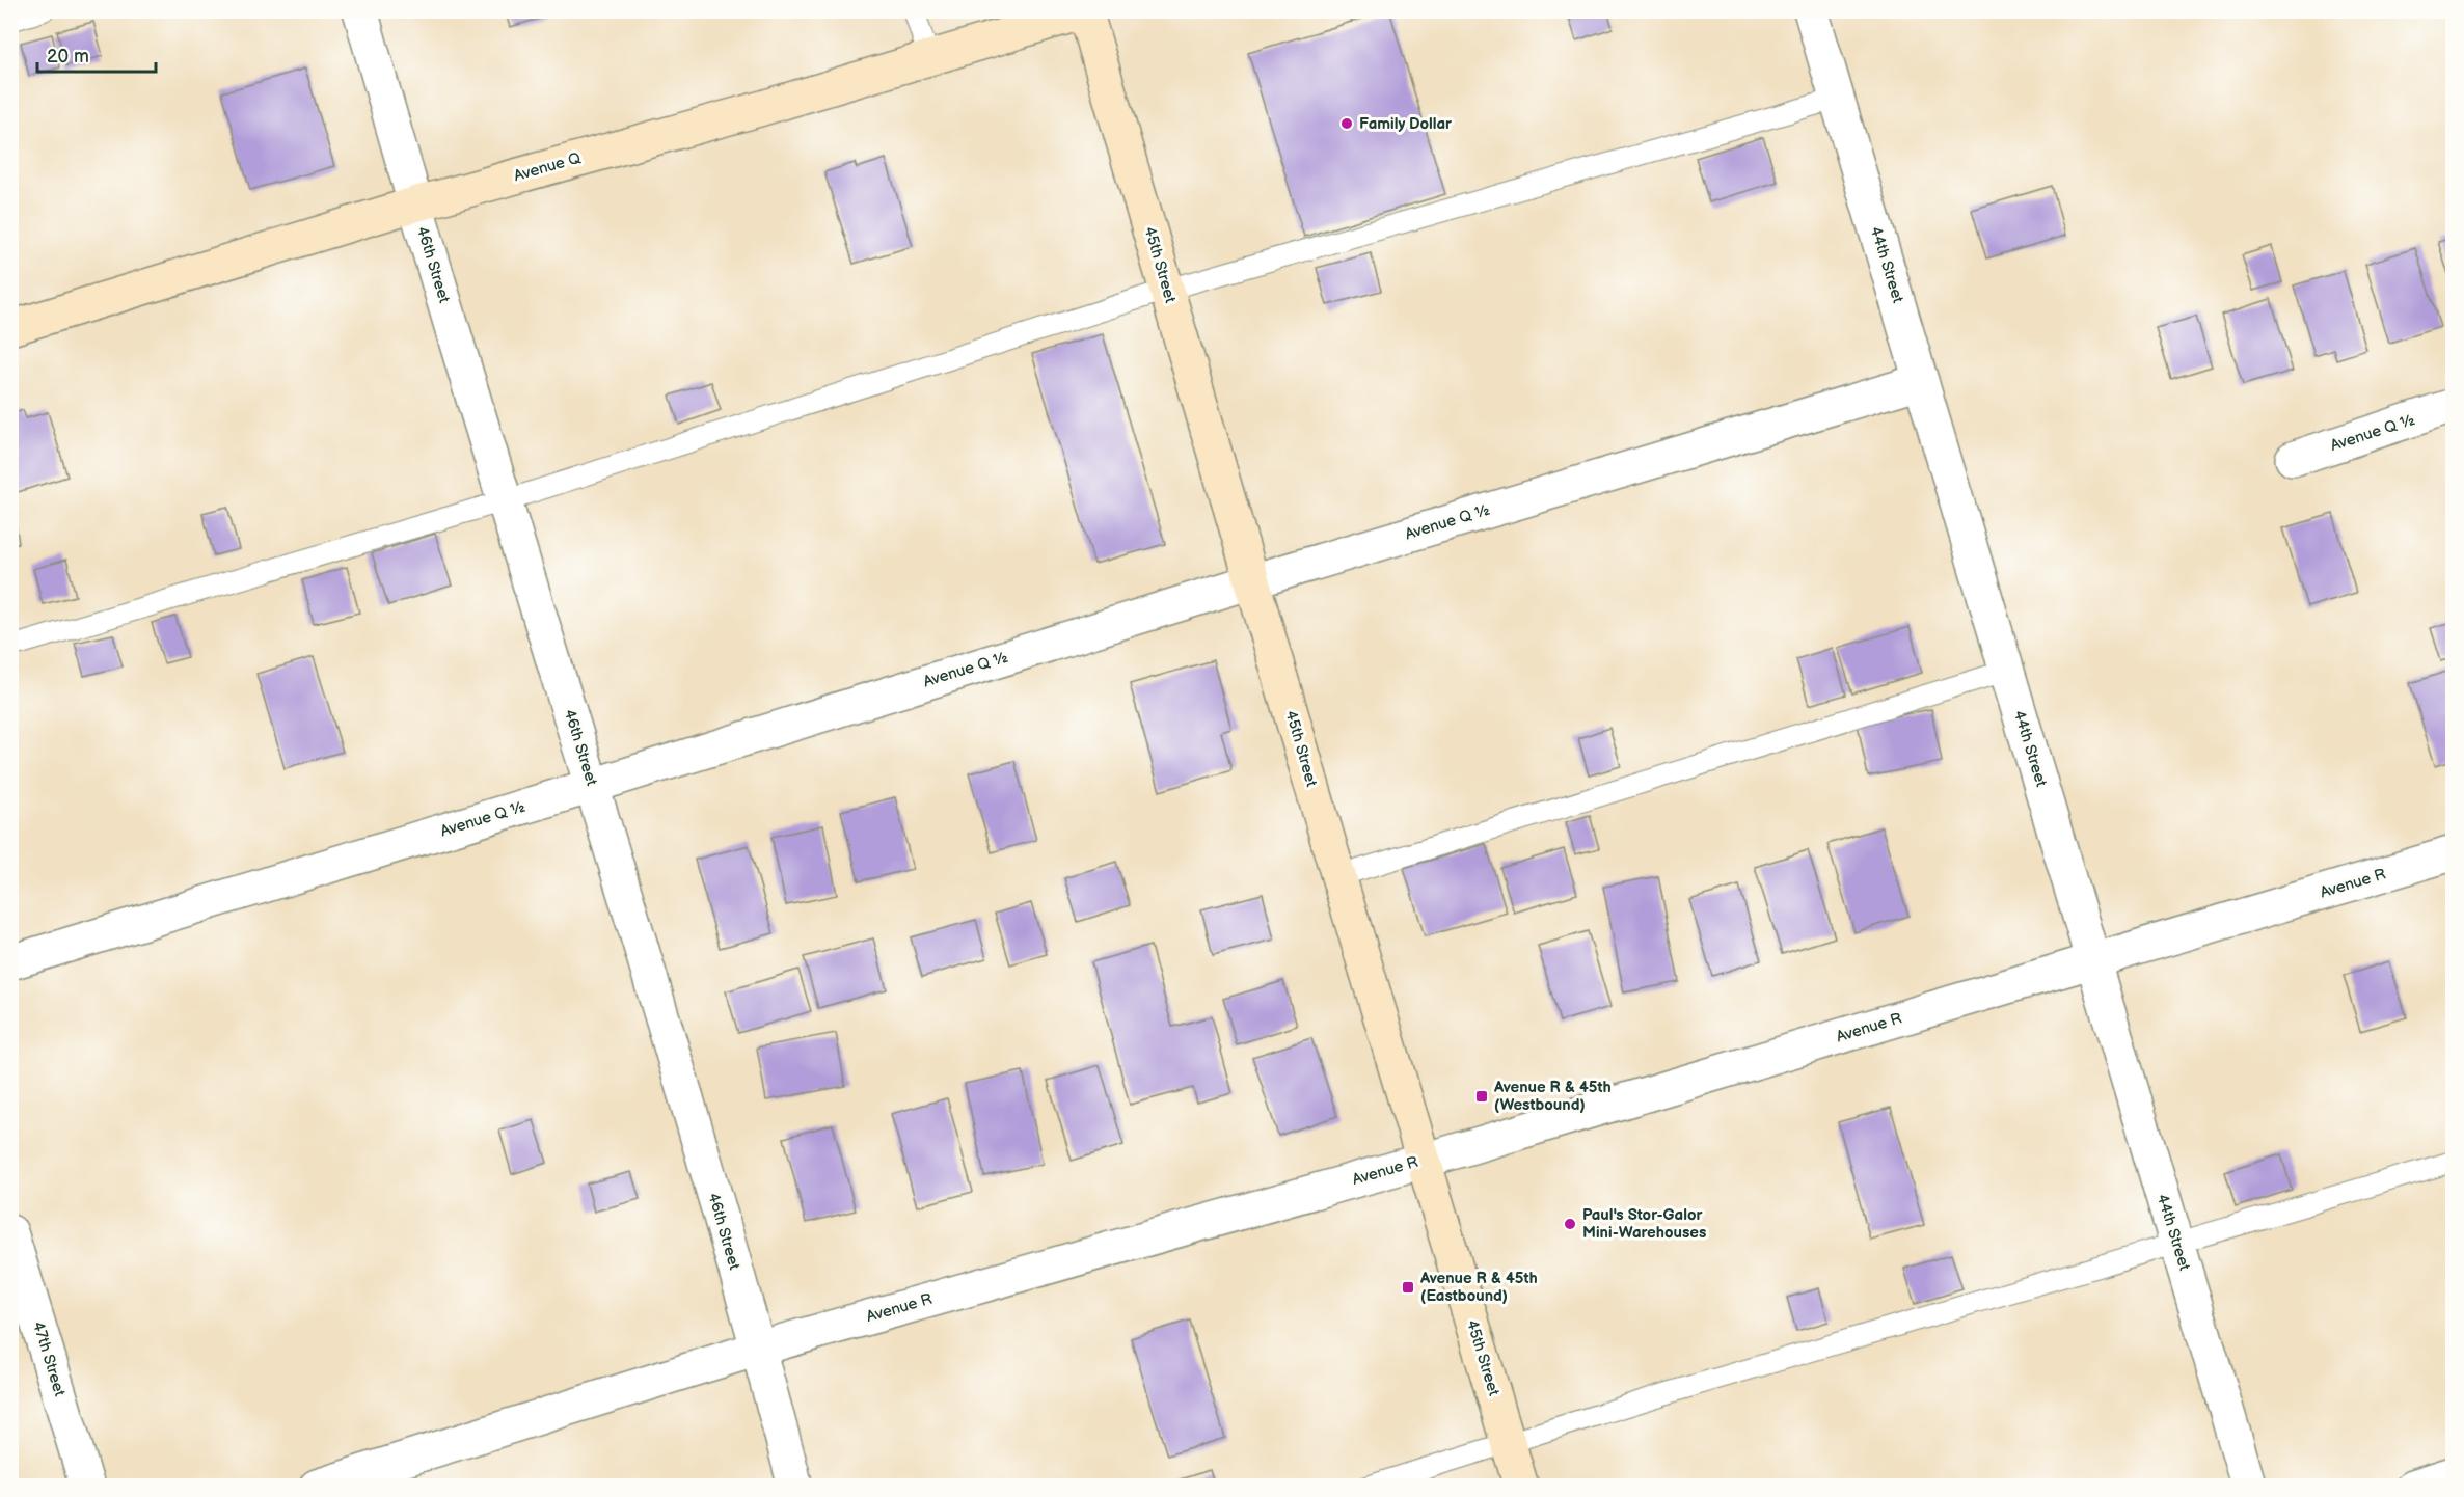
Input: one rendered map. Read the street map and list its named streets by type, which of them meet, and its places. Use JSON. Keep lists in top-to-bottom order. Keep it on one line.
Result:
{"streets":{"main road":["Avenue Q","45th Street"],"street":["46th Street","44th Street","Avenue Q ½","Avenue R","47th Street"]},"crossings":[["Avenue Q","46th Street"],["Avenue Q","45th Street"],["46th Street","Avenue Q ½"],["46th Street","Avenue R"],["45th Street","Avenue Q ½"],["45th Street","Avenue R"],["44th Street","Avenue Q ½"],["44th Street","Avenue R"]],"places":{"other":["Family Dollar","Paul's Stor-Galor Mini-Warehouses"],"transit":["Avenue R & 45th (Westbound)","Avenue R & 45th (Eastbound)"]},"scale_bar":"20 m"}
